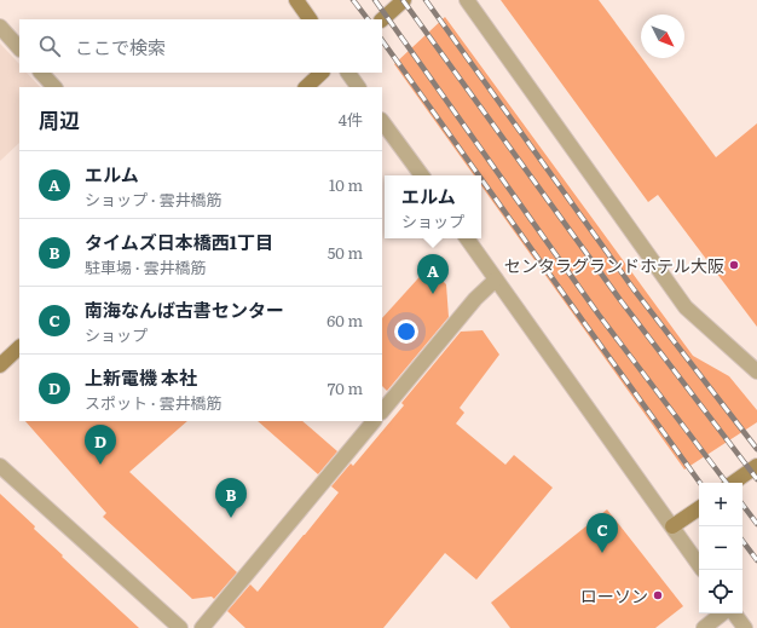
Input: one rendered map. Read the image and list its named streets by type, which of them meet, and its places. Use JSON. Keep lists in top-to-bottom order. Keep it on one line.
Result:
{"places":["センタラグランドホテル大阪","ローソン"],"north":"bottom right","page":{"search":"ここで検索","heading":["周辺","4件"],"list":[{"mark":"A","name":"エルム","note":"ショップ · 雲井橋筋","value":"10 m"},{"mark":"B","name":"タイムズ日本橋西1丁目","note":"駐車場 · 雲井橋筋","value":"50 m"},{"mark":"C","name":"南海なんば古書センター","note":"ショップ","value":"60 m"},{"mark":"D","name":"上新電機 本社","note":"スポット · 雲井橋筋","value":"70 m"}],"popup":["エルム","ショップ"],"pins":["A","D","B","C"],"map_buttons":["+","−"]}}
